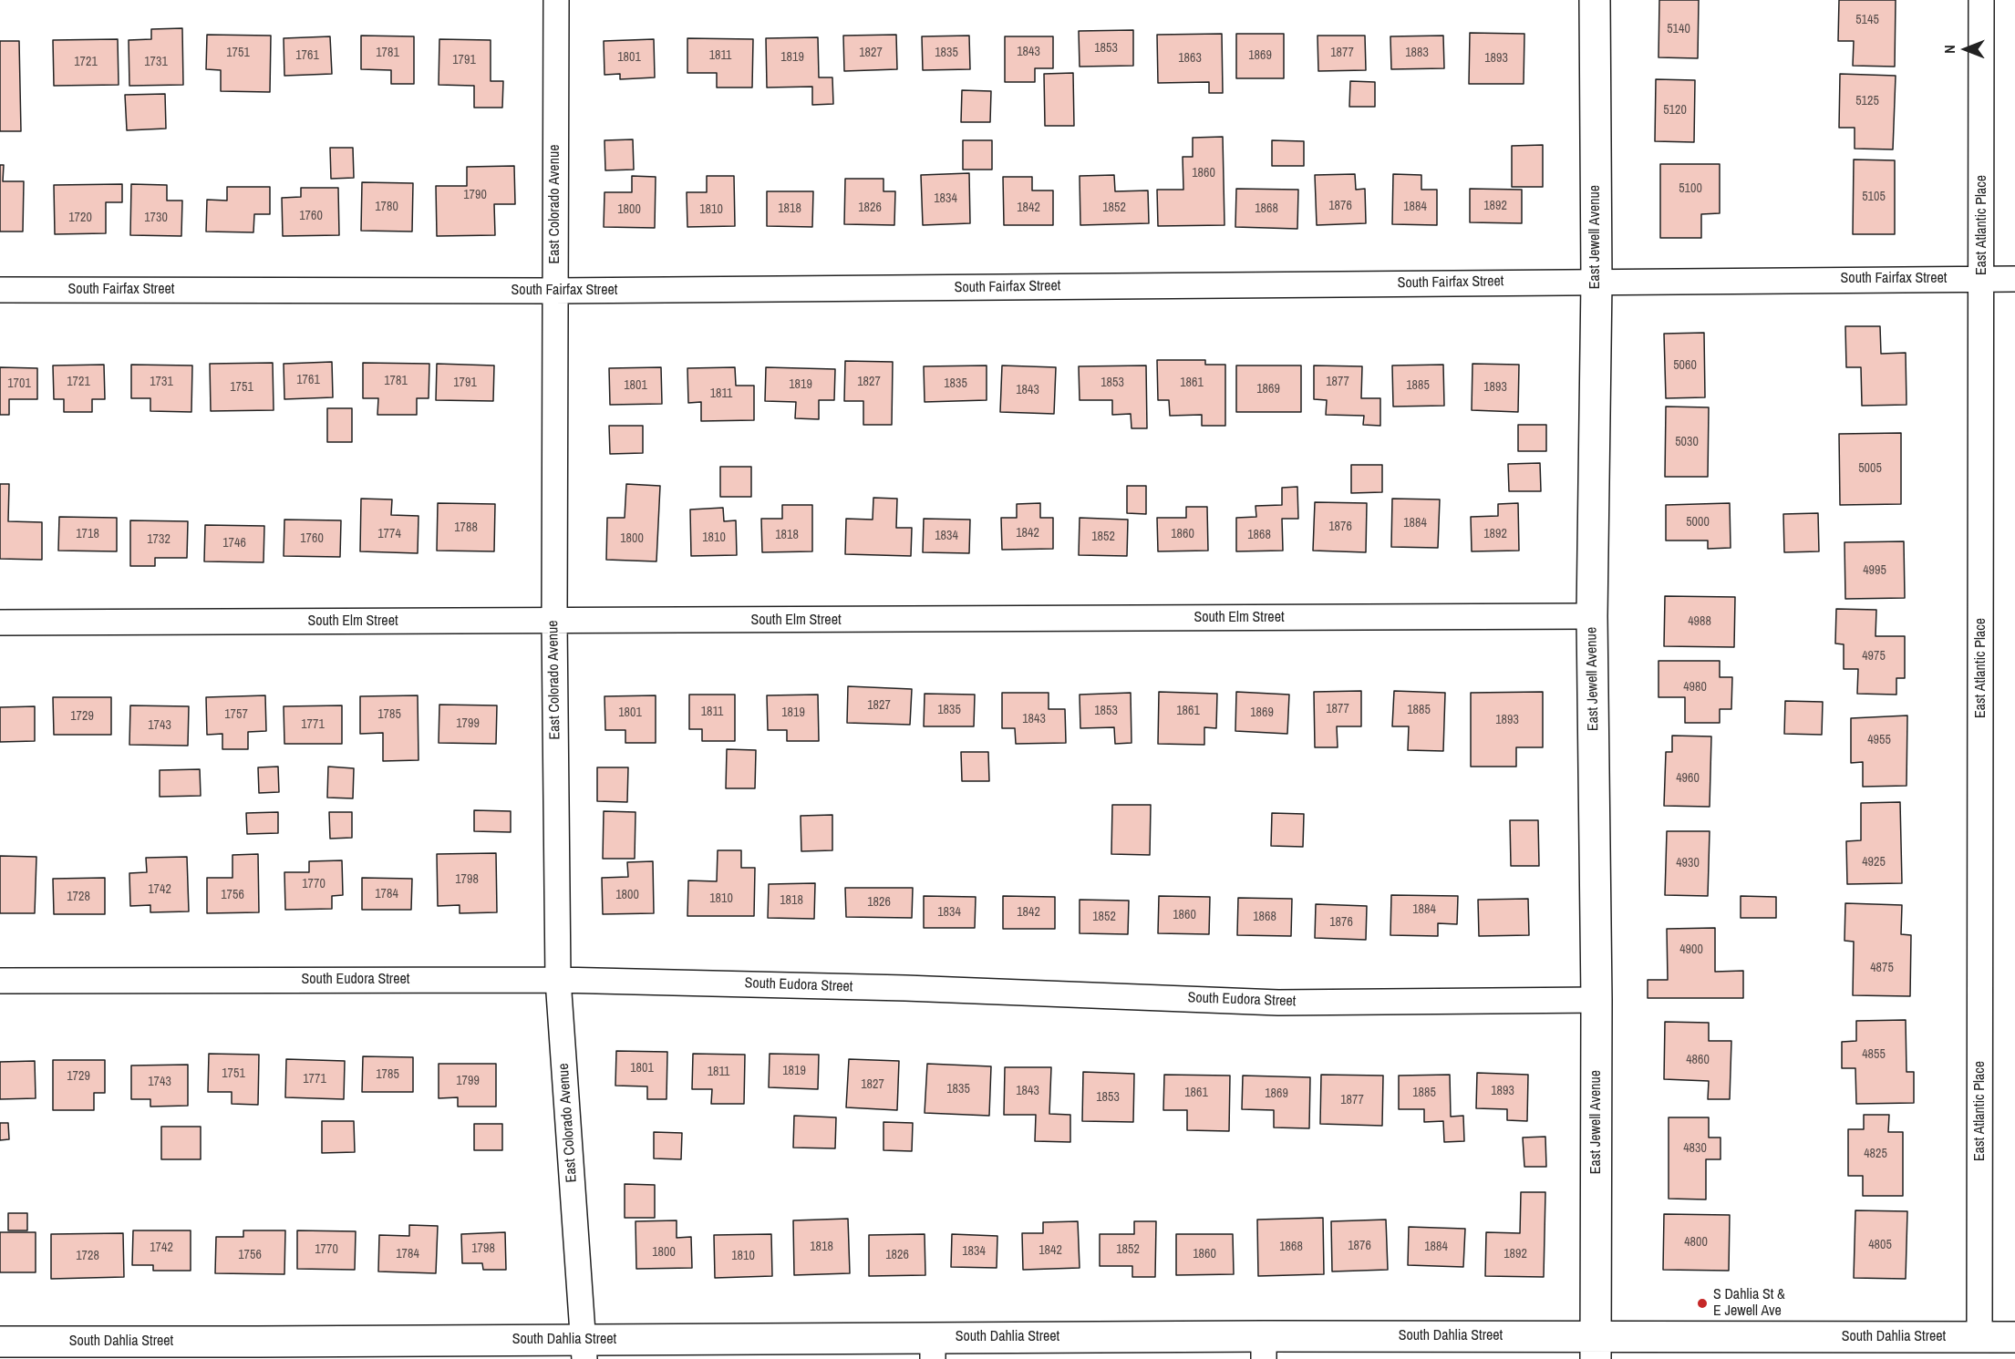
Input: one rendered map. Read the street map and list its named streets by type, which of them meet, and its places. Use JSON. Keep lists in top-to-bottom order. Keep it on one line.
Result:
{"streets":{"street":["East Colorado Avenue","East Atlantic Place","East Jewell Avenue","South Fairfax Street","South Elm Street","South Eudora Street","South Dahlia Street"]},"crossings":[["East Colorado Avenue","South Fairfax Street"],["East Colorado Avenue","South Elm Street"],["East Colorado Avenue","South Eudora Street"],["East Colorado Avenue","South Dahlia Street"],["East Atlantic Place","South Fairfax Street"],["East Atlantic Place","South Dahlia Street"],["East Jewell Avenue","South Fairfax Street"],["East Jewell Avenue","South Elm Street"],["East Jewell Avenue","South Eudora Street"],["East Jewell Avenue","South Dahlia Street"]],"places":["S Dahlia St & E Jewell Ave"],"house_numbers":["5145","5140","1853","1843","1751","1781","1827","1835","1877","1883","1761","1811","1869","1801","1819","1863","1893","1791","1721","1731","5125","5120","1860","5100","1790","5105","1834","1876","1892","1780","1884","1826","1842","1852","1818","1868","1800","1810","1760","1720","1730","5060","1761","1781","1721","1731","1827","1877","1791","1853","1861","1701","1835","1819","1801","1885","1751","1893","1869","1843","1811","5030","5005","5000","1884","1876","1788","1842","1718","1774","1860","1892","1818","1868","1834","1852","1810","1760","1800","1732","1746","4995","4988","4975","4980","1827","1877","1835","1885","1853","1861","1811","1801","1819","1869","1757","1785","1729","1843","1893","1799","1771","1743","4955","4960","4925","4930","1798","1770","1742","1784","1756","1800","1728","1810","1818","1826","1884","1834","1842","1860","1852","1868","1876","4900","4875","4855","4860","1801","1819","1811","1751","1785","1729","1771","1799","1743","1827","1835","1843","1893","1861","1885","1869","1853","1877","4830","4825","4800","4805","1876","1818","1868","1884","1742","1798","1770","1852","1842","1834","1800","1784","1860","1892","1756","1826","1728","1810"],"north":"left"}
